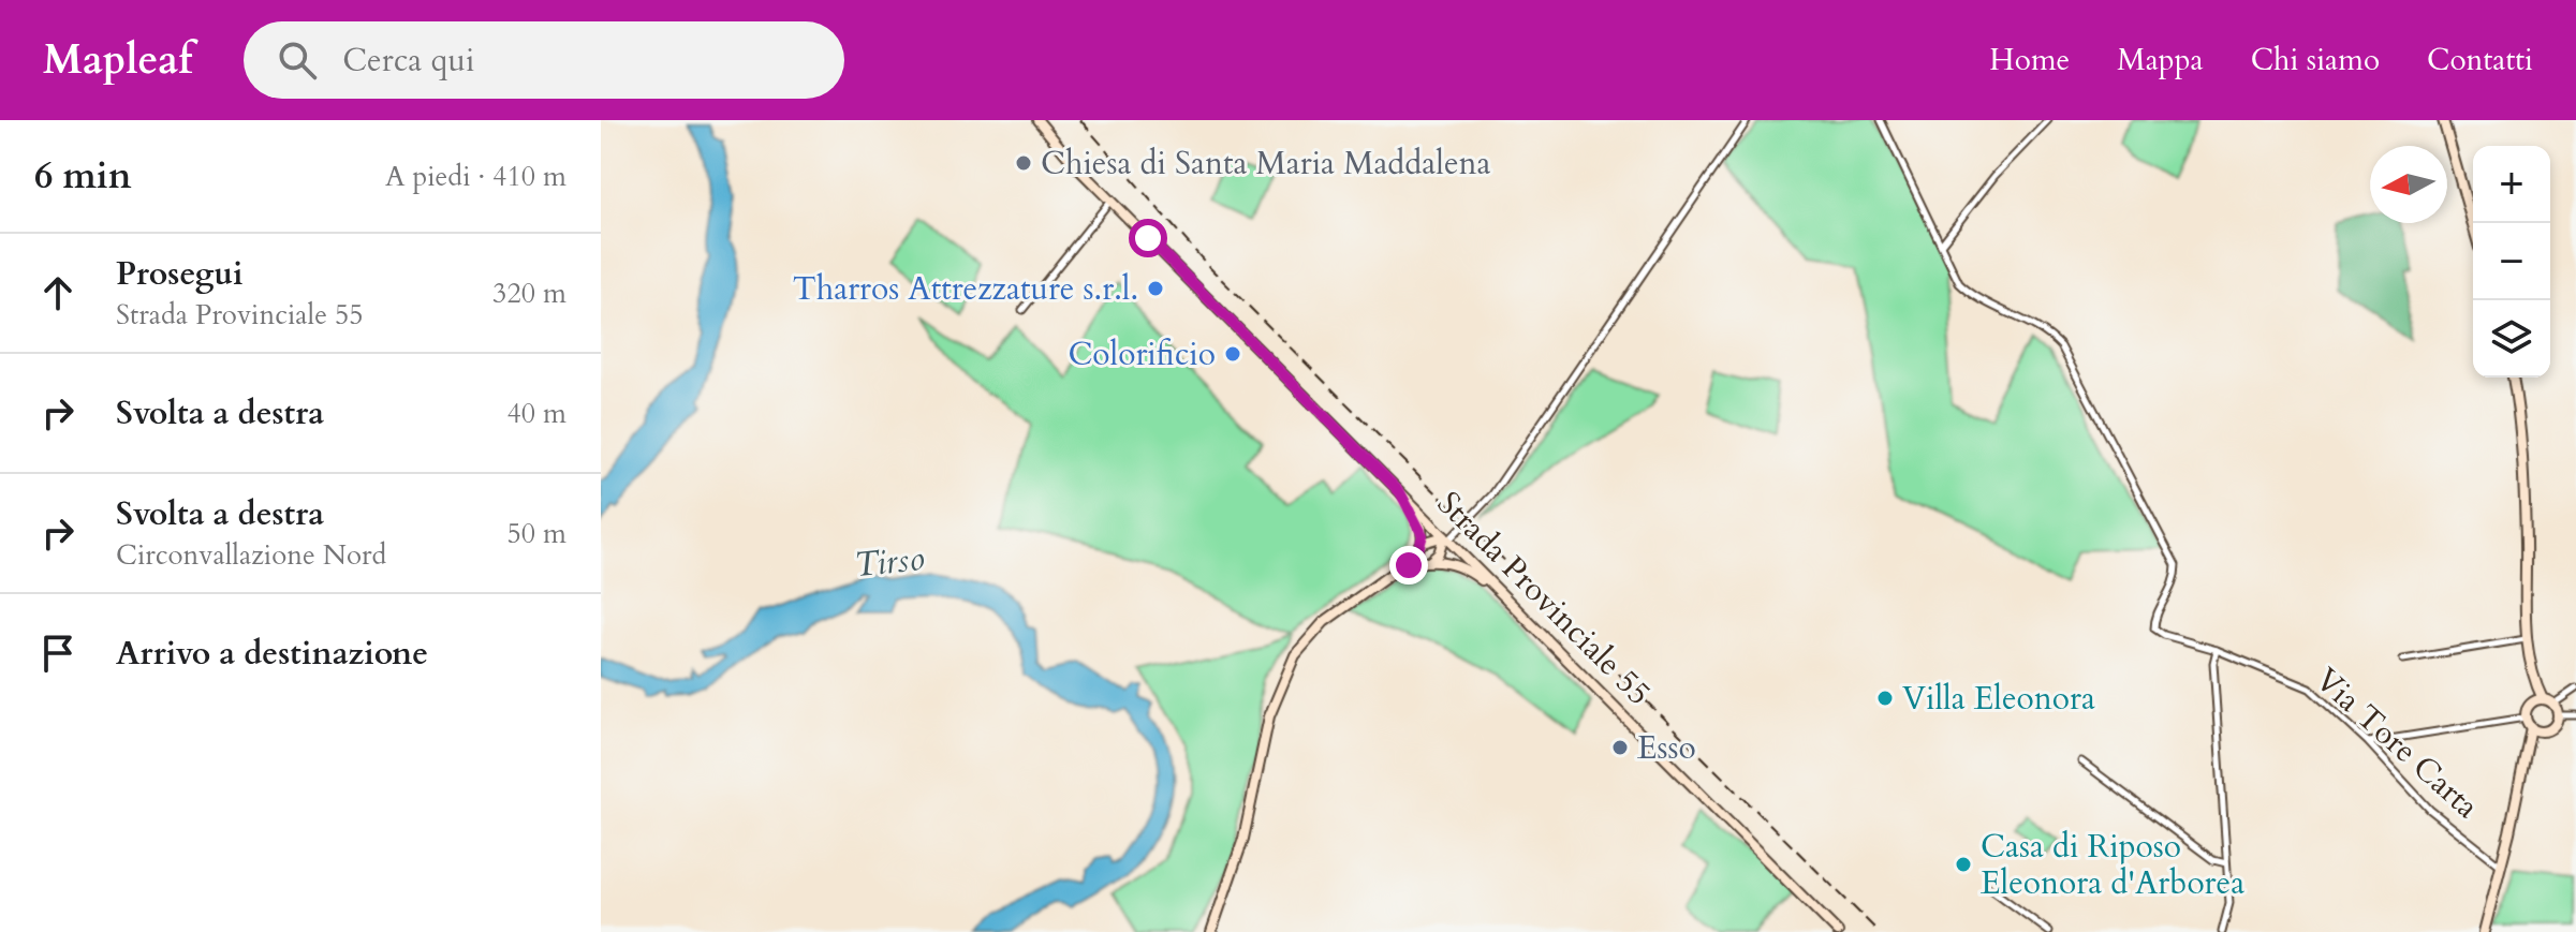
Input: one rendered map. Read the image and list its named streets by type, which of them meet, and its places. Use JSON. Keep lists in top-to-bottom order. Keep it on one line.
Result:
{"streets":{"main road":["Strada Provinciale 55"],"street":["Via Tore Carta"]},"water":["Tirso"],"places":["Chiesa di Santa Maria Maddalena","Tharros Attrezzature s.r.l.","Colorificio","Villa Eleonora","Esso","Casa di Riposo Eleonora d'Arborea"],"north":"left","page":{"header":"Mapleaf","search":"Cerca qui","nav":["Home","Mappa","Chi siamo","Contatti"],"heading":["6 min","A piedi · 410 m"],"map_buttons":["+","−"],"list":[["Prosegui","Strada Provinciale 55","320 m"],["Svolta a destra","40 m"],["Svolta a destra","Circonvallazione Nord","50 m"],"Arrivo a destinazione"]}}
